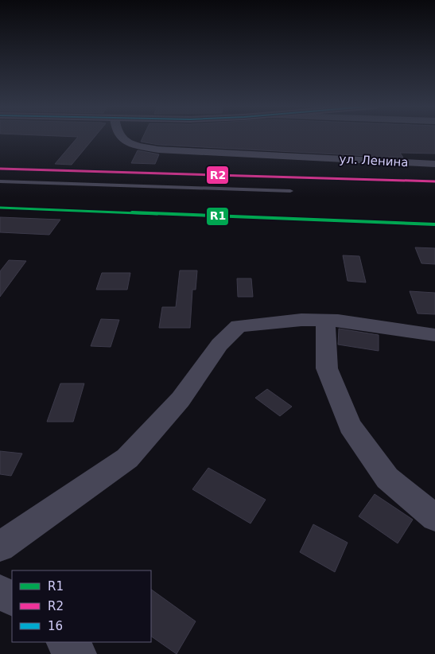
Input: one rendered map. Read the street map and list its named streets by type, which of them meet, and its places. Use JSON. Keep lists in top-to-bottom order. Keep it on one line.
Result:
{"streets":{"street":["ул. Ленина"]},"lines":["transit line R2","transit line R1"],"legend":["R1","R2","16"]}
